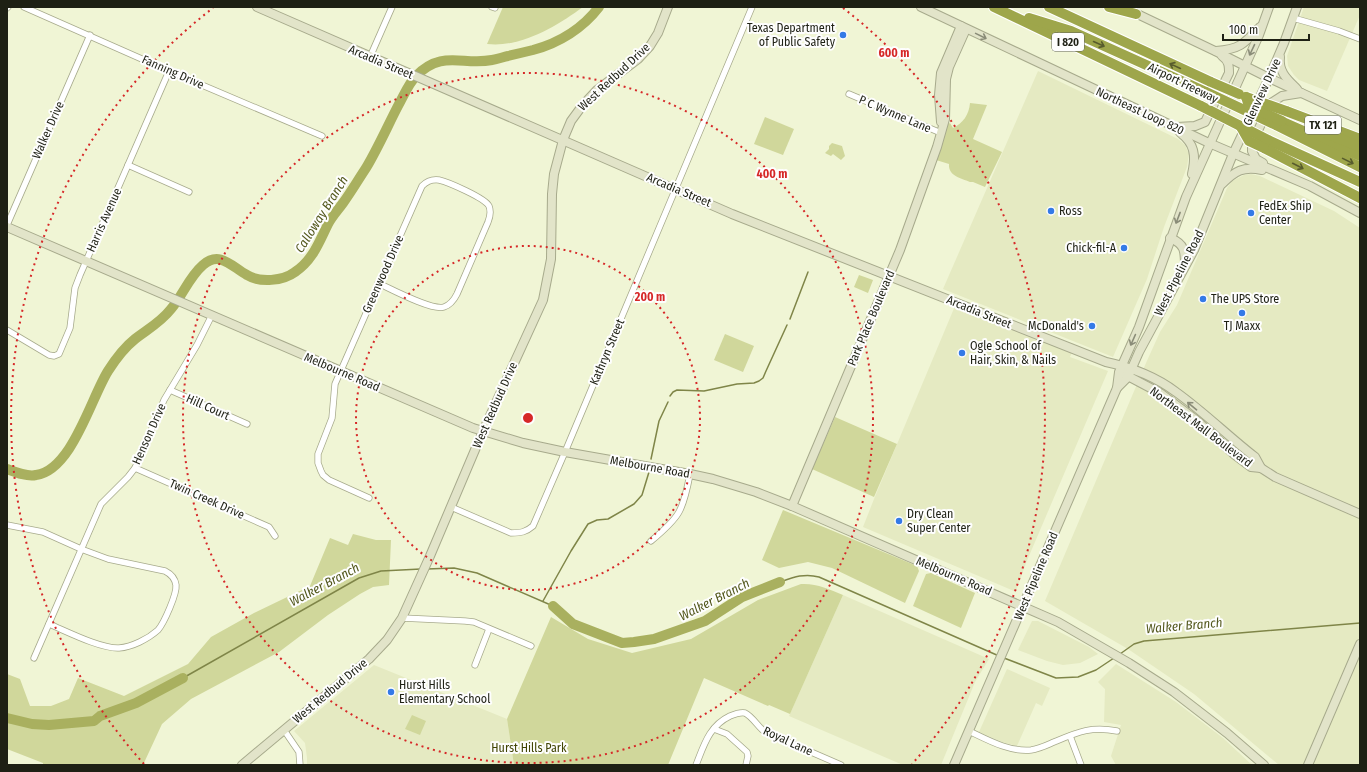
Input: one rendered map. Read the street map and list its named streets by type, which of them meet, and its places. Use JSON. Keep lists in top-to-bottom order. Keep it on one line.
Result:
{"streets":{"highway":["I 820","Airport Freeway","TX 121"],"street":["Arcadia Street","Fanning Drive","West Redbud Drive","Glenview Drive","Northeast Loop 820","P C Wynne Lane","Walker Drive","Harris Avenue","West Pipeline Road","Greenwood Drive","Park Place Boulevard","Kathryn Street","Melbourne Road","Hill Court","Northeast Mall Boulevard","Henson Drive","Twin Creek Drive","Royal Lane"]},"crossings":[["I 820","Airport Freeway"],["Arcadia Street","West Redbud Drive"],["Arcadia Street","West Pipeline Road"],["Arcadia Street","Park Place Boulevard"],["Arcadia Street","Kathryn Street"],["Arcadia Street","Northeast Mall Boulevard"],["Fanning Drive","Walker Drive"],["Fanning Drive","Harris Avenue"],["West Redbud Drive","Kathryn Street"],["West Redbud Drive","Melbourne Road"],["Glenview Drive","Northeast Loop 820"],["Glenview Drive","West Pipeline Road"],["Northeast Loop 820","West Pipeline Road"],["Northeast Loop 820","Park Place Boulevard"],["P C Wynne Lane","Park Place Boulevard"],["Walker Drive","Melbourne Road"],["Harris Avenue","Melbourne Road"],["West Pipeline Road","Melbourne Road"],["West Pipeline Road","Northeast Mall Boulevard"],["Greenwood Drive","Melbourne Road"],["Park Place Boulevard","Melbourne Road"],["Kathryn Street","Melbourne Road"],["Melbourne Road","Henson Drive"],["Hill Court","Henson Drive"],["Henson Drive","Twin Creek Drive"]],"one_way":["Northeast Loop 820"],"water":["Calloway Branch","Walker Branch"],"parks":["Hurst Hills Park"],"places":["Texas Department of Public Safety","Ross","FedEx Ship Center","Chick-fil-A","The UPS Store","TJ Maxx","McDonald's","Ogle School of Hair, Skin, & Nails","Dry Clean Super Center","Hurst Hills Elementary School"],"scale_bar":"100 m","rings":["600 m","400 m","200 m"]}
